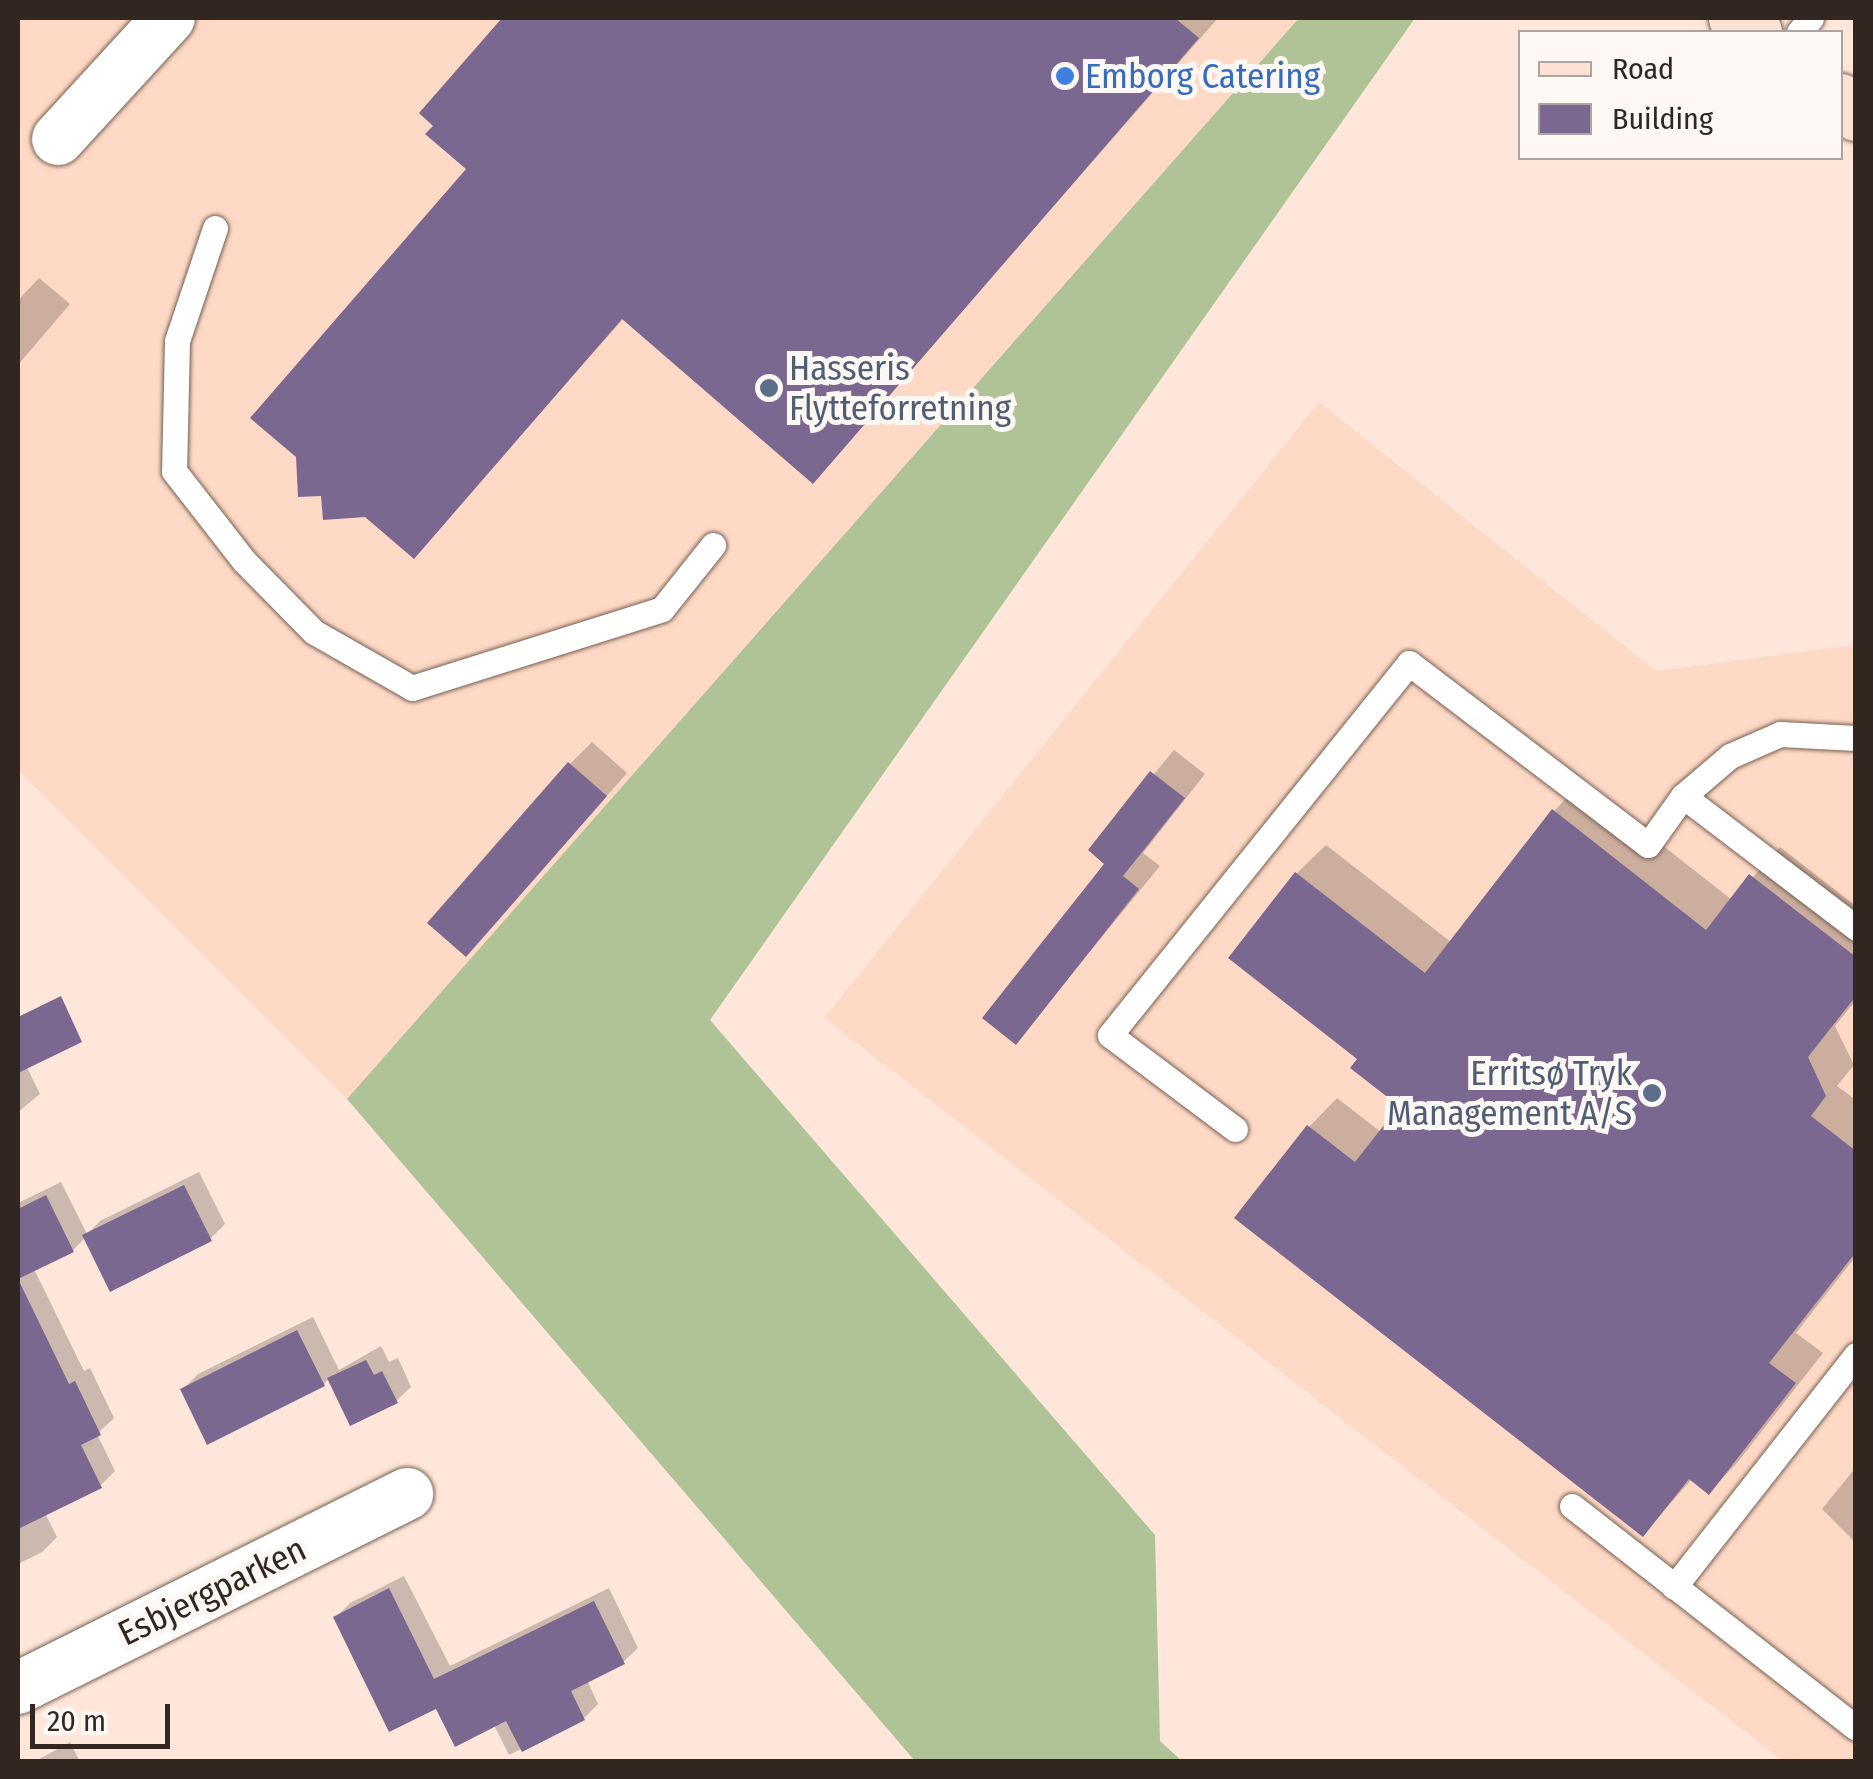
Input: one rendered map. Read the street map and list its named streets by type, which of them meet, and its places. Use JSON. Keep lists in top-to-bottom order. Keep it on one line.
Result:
{"streets":{"street":["Esbjergparken"]},"places":["Emborg Catering","Hasseris Flytteforretning","Erritsø Tryk Management A/S"],"legend":["Road","Building"],"scale_bar":"20 m"}
